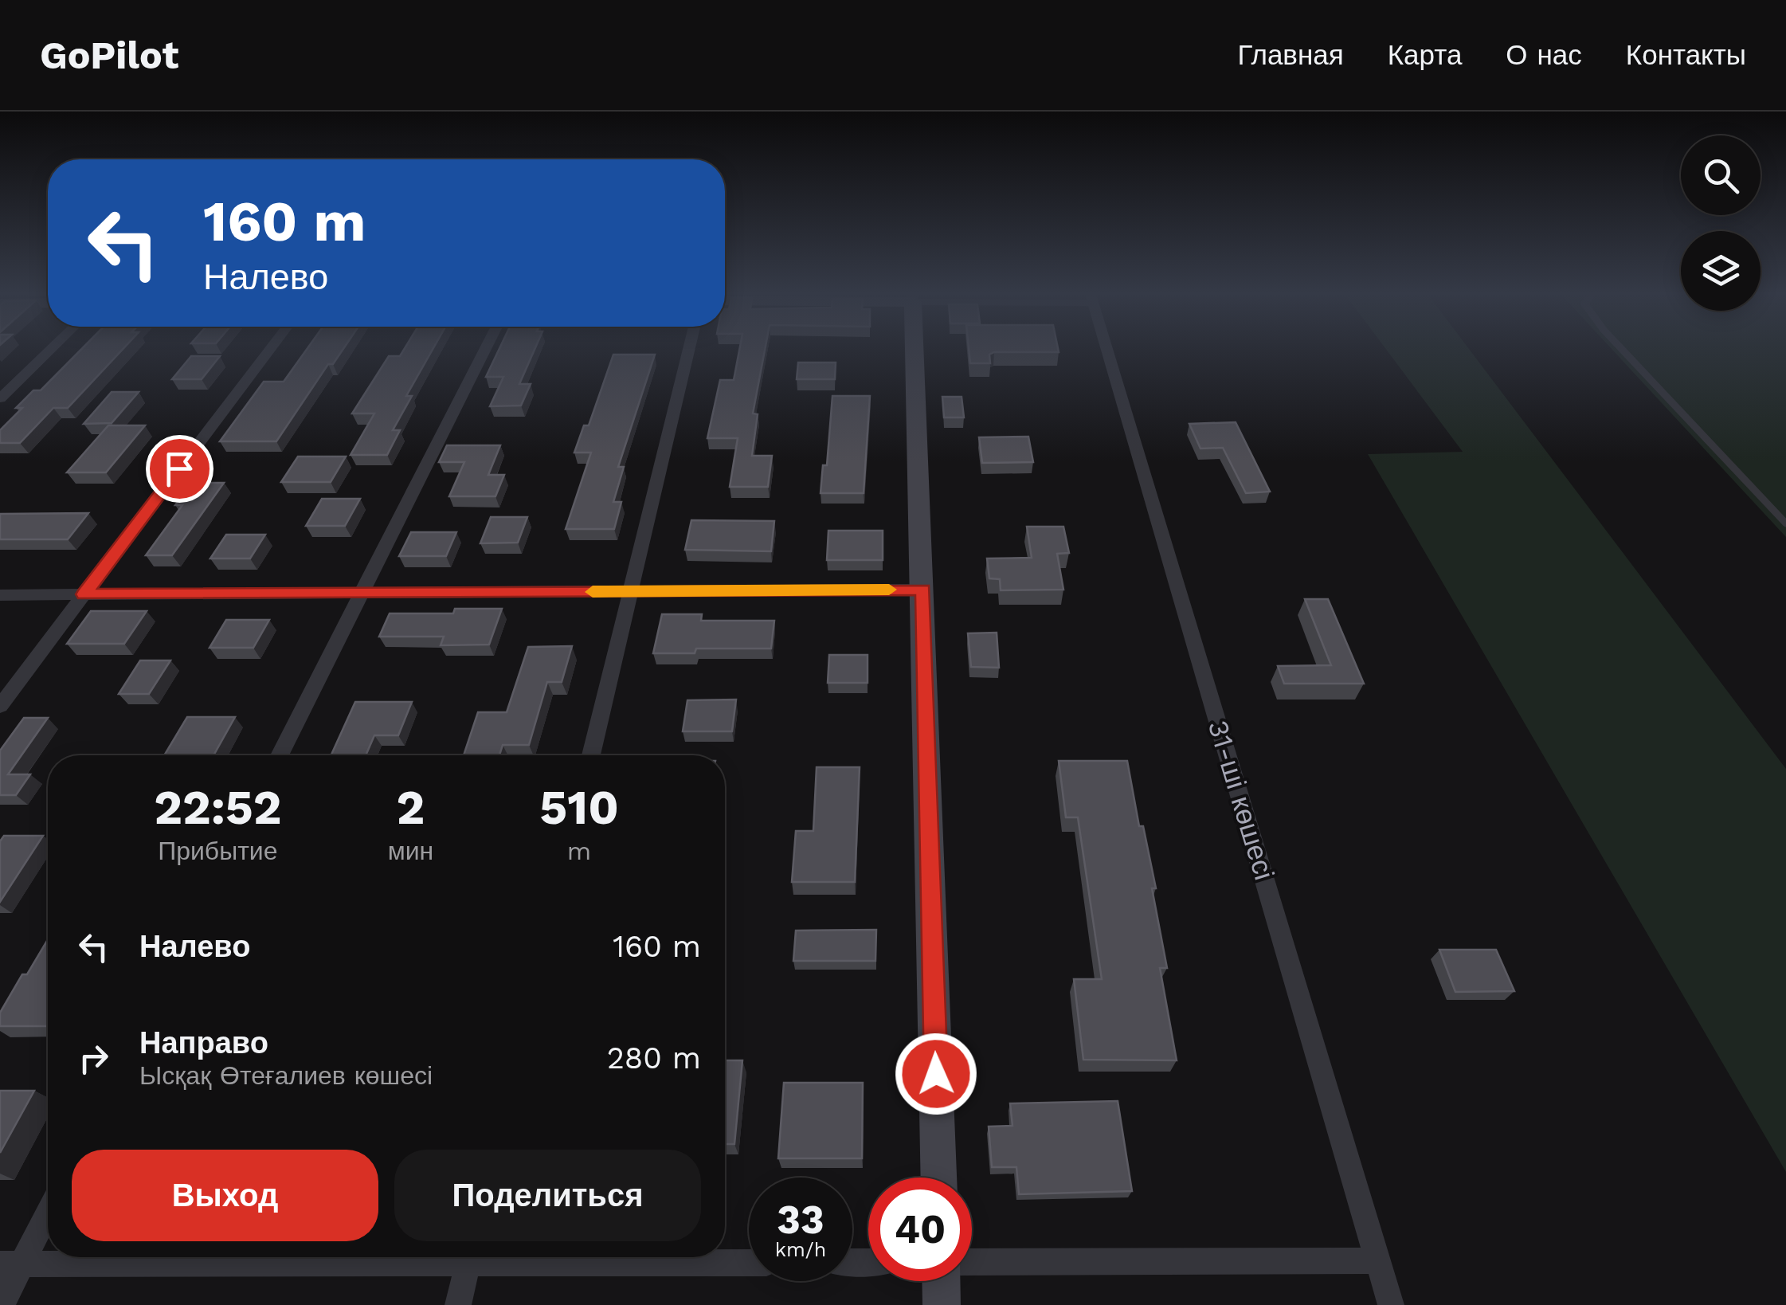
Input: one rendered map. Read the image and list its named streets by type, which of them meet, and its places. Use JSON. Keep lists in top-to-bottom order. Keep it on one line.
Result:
{"streets":{"street":["31-ші көшесі"]},"page":{"header":"GoPilot","nav":["Главная","Карта","О нас","Контакты"],"turn":["160 m","Налево"],"eta":["22:52","Прибытие","2","мин","510","m"],"list":[{"name":"Налево","value":"160 m"},{"name":"Направо","note":"Ысқақ Өтеғалиев көшесі","value":"280 m"}],"buttons":["Выход","Поделиться"],"speed":"33 km/h","limit":"40"}}
